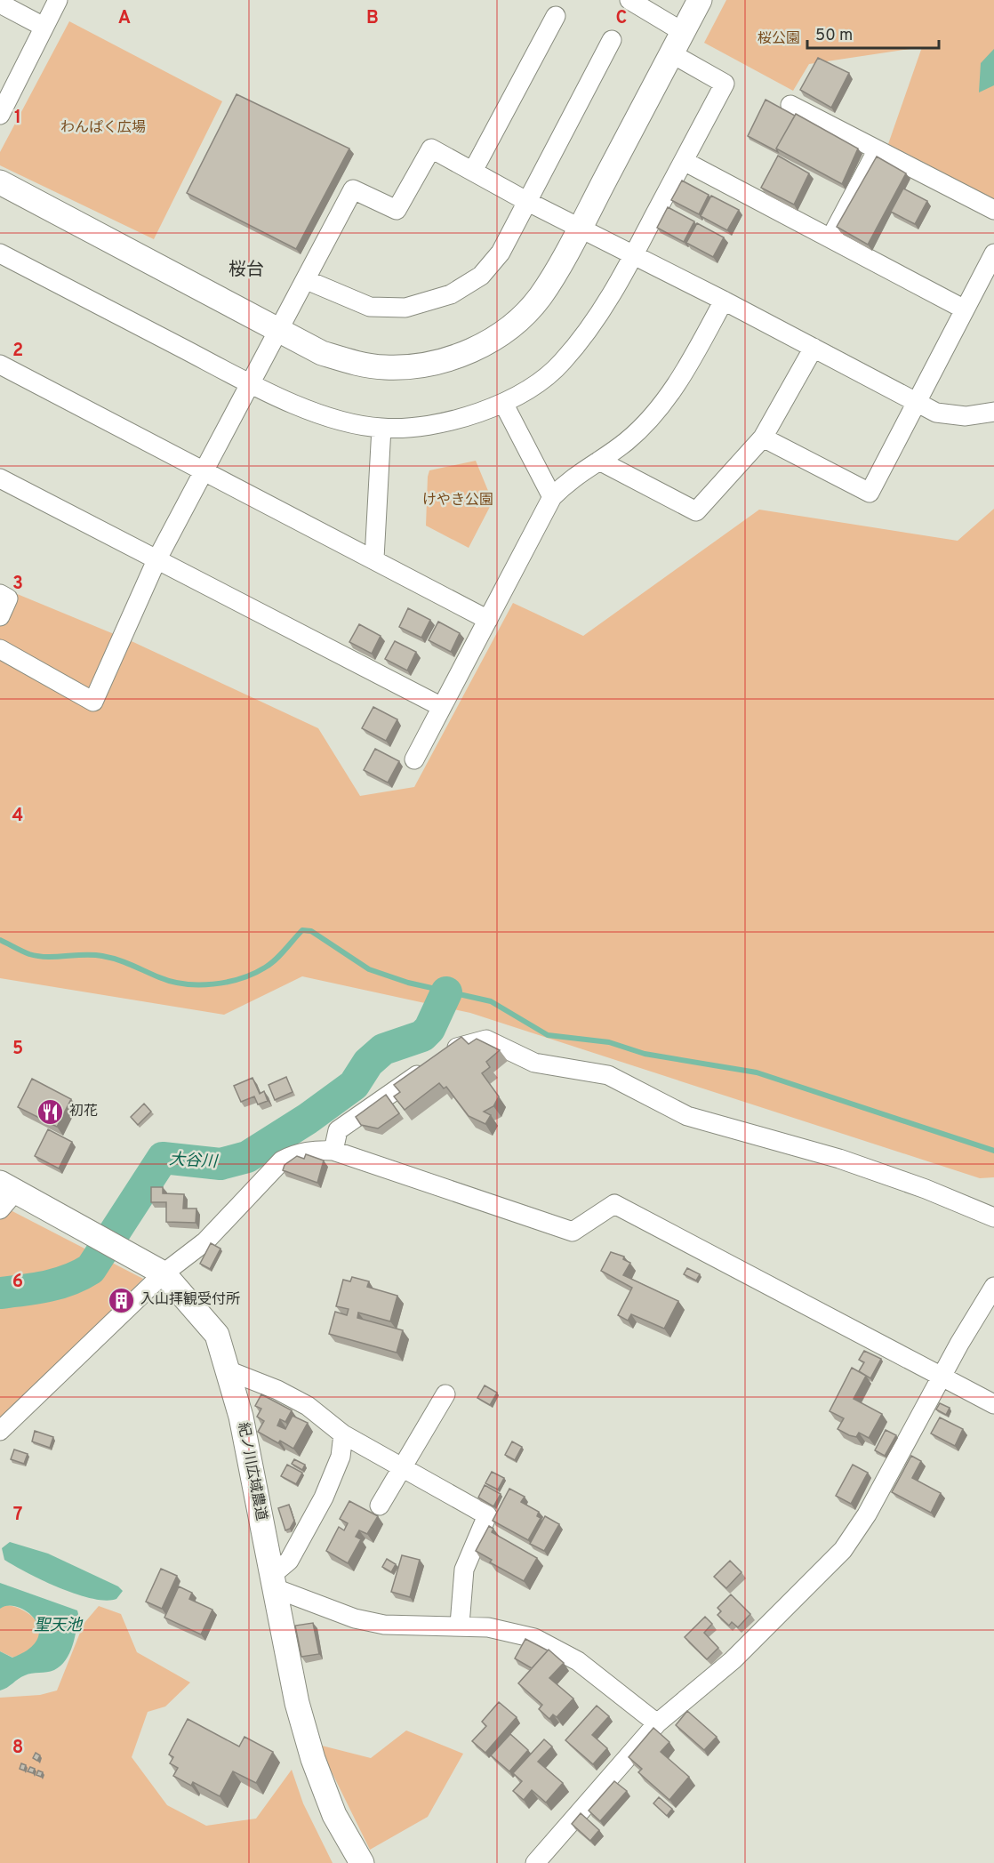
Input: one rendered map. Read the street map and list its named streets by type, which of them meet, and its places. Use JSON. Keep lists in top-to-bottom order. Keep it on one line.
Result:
{"streets":{"street":["紀ノ川広域農道"]},"districts":["桜台"],"water":["大谷川","聖天池"],"parks":["桜公園","わんぱく広場","けやき公園"],"places":{"restaurant":["初花"],"building":["入山拝観受付所"]},"scale_bar":"50 m","grid":{"columns":["A","B","C"],"rows":["1","2","3","4","5","6","7","8"]}}
